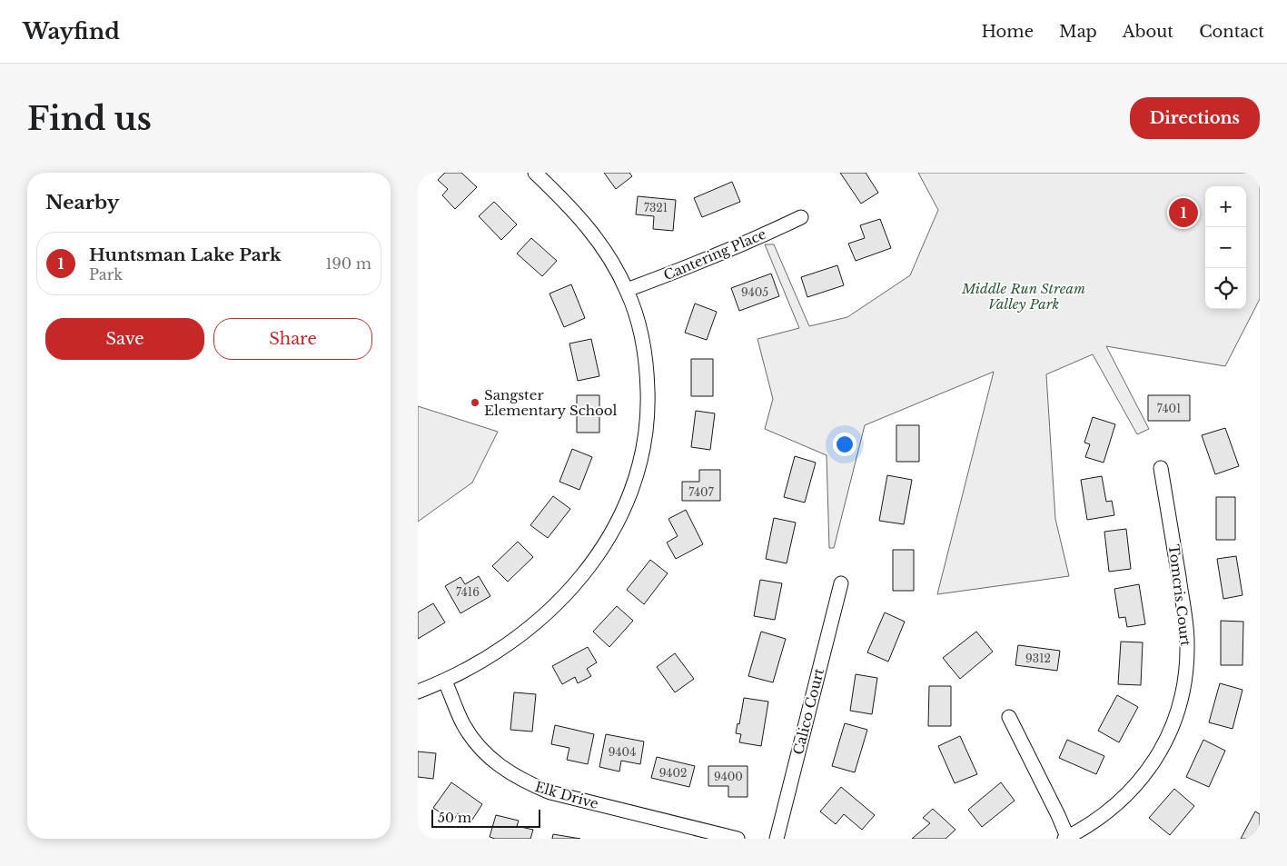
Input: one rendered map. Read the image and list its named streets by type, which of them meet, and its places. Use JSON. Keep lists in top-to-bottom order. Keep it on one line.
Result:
{"streets":{"street":["Cantering Place","Tomcris Court","Calico Court","Elk Drive"]},"parks":["Middle Run Stream Valley Park"],"places":["Sangster Elementary School"],"house_numbers":["7321","9405","7401","7407","7416","9312","9404","9402","9400"],"scale_bar":"50 m","page":{"header":"Wayfind","nav":["Home","Map","About","Contact"],"buttons":["Directions",["Save","Share"]],"title":"Find us","heading":"Nearby","map_buttons":["+","−"],"pins":"1","list":[{"mark":"1","name":"Huntsman Lake Park","note":"Park","value":"190 m"}],"scale":"50 m"}}
